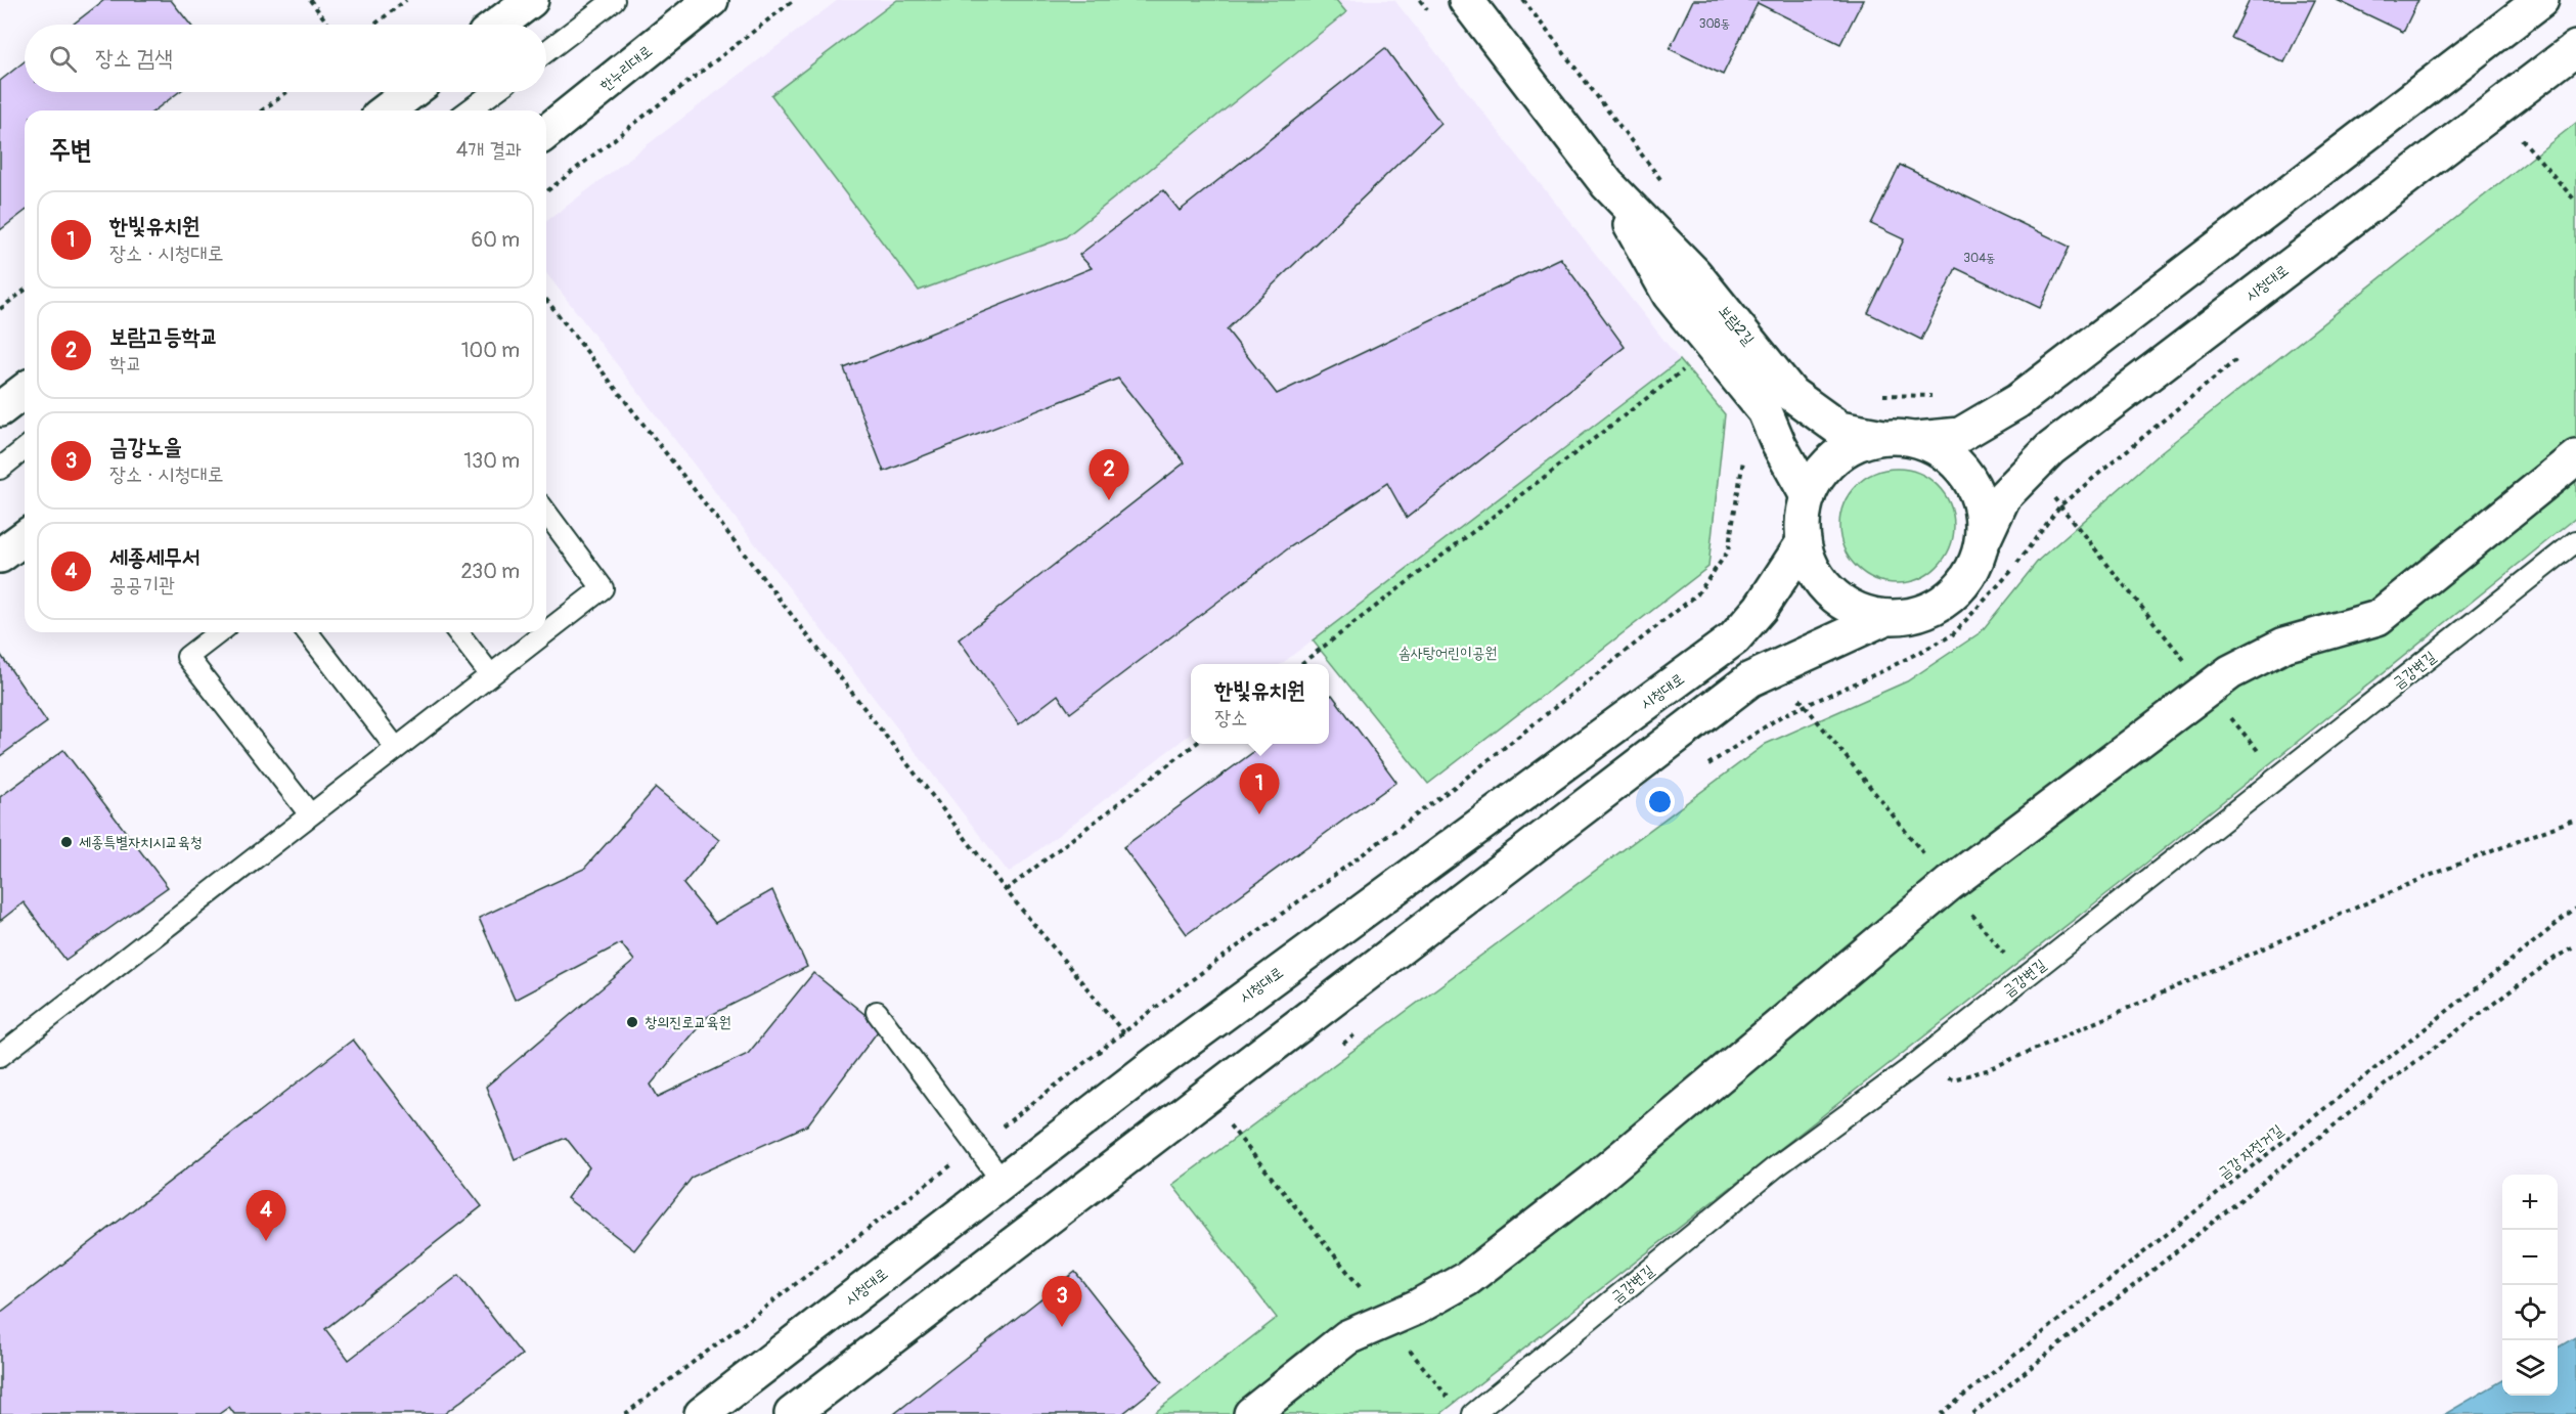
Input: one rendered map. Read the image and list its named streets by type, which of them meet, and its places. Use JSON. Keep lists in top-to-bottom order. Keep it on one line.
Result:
{"streets":{"street":["한누리대로","시청대로","보람2길"],"lane":["금강변길"],"path":["금강 자전거길"]},"crossings":[["시청대로","보람2길"]],"parks":["솜사탕어린이공원"],"places":["세종특별자치시교육청","창의진로교육원"],"house_numbers":["308동","304동"],"page":{"search":"장소 검색","heading":["주변","4개 결과"],"list":[{"mark":"1","name":"한빛유치원","note":"장소 · 시청대로","value":"60 m"},{"mark":"2","name":"보람고등학교","note":"학교","value":"100 m"},{"mark":"3","name":"금강노을","note":"장소 · 시청대로","value":"130 m"},{"mark":"4","name":"세종세무서","note":"공공기관","value":"230 m"}],"pins":["2","1","4","3"],"popup":["한빛유치원","장소"],"map_buttons":["+","−"]}}
